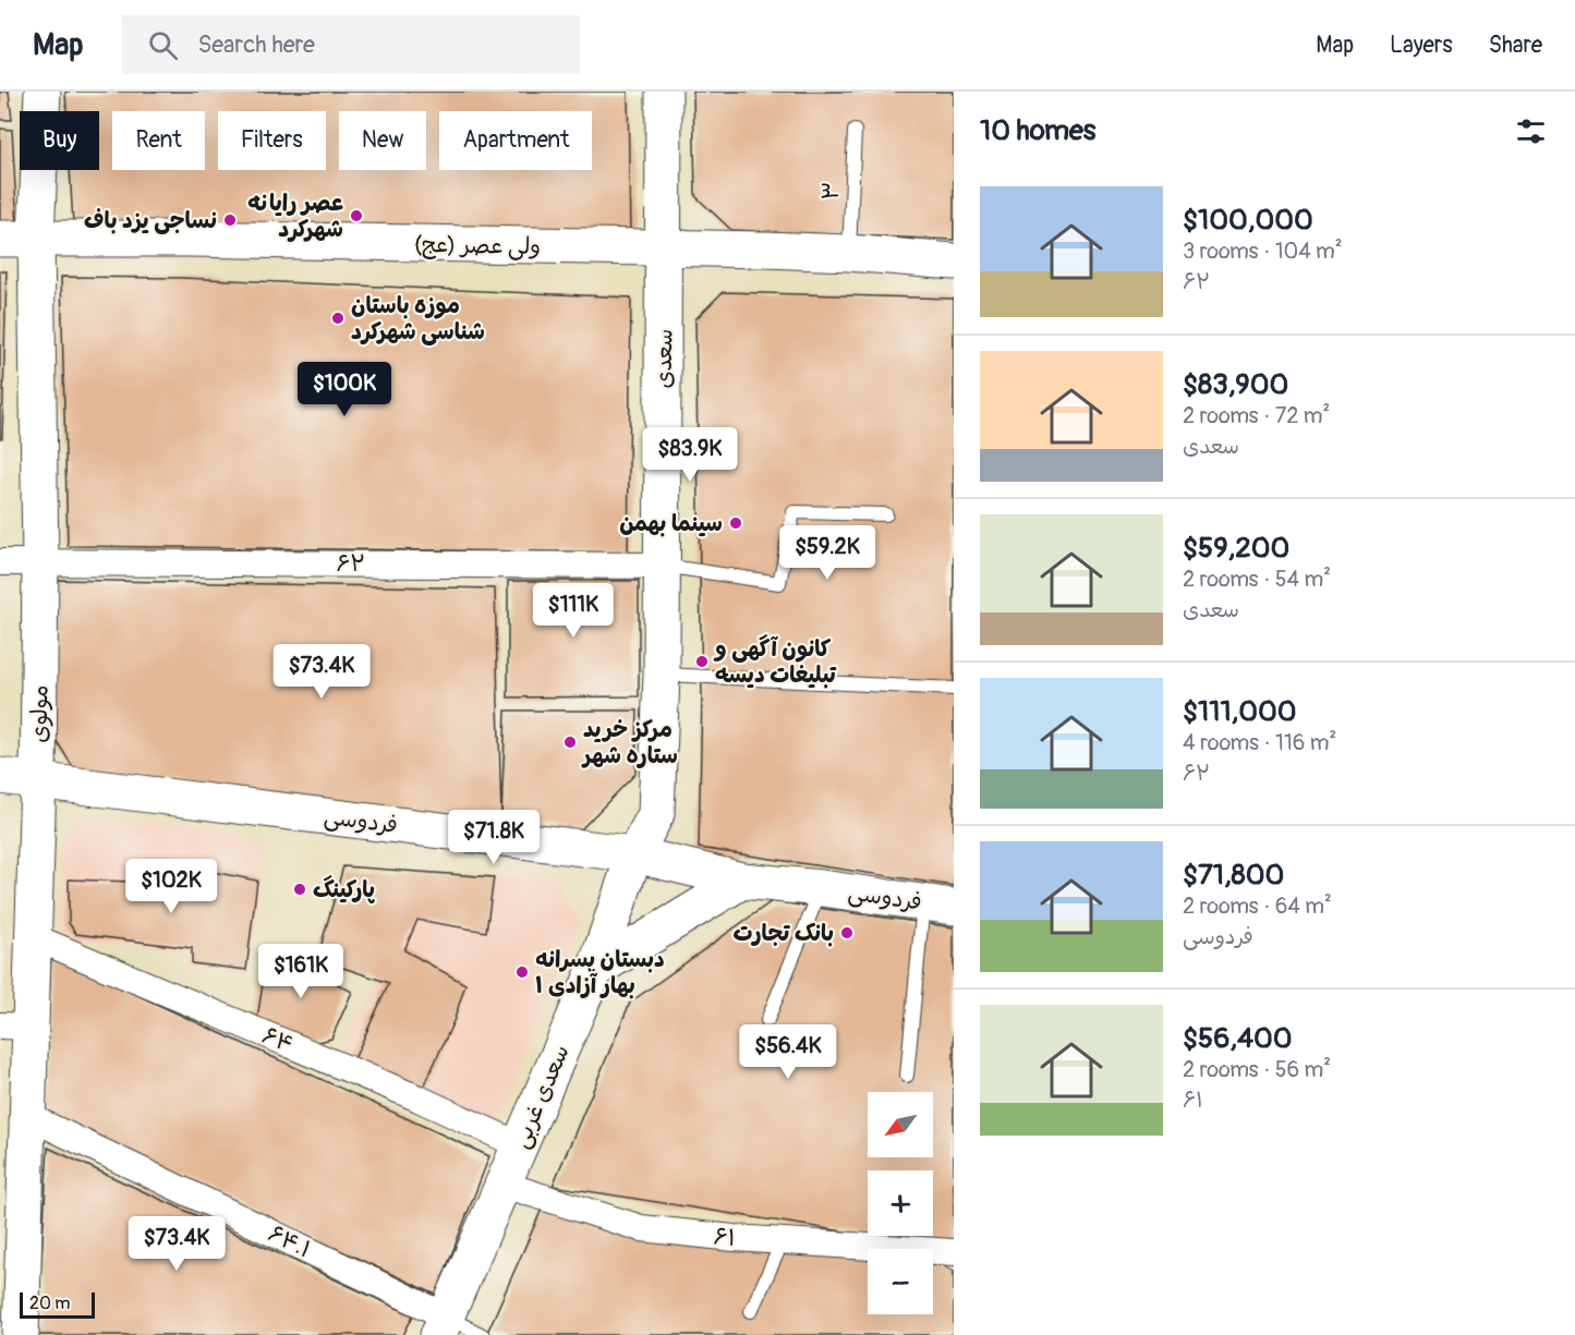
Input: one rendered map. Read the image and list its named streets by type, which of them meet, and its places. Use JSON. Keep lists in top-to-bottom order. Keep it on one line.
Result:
{"streets":{"main road":["ولی عصر (عج)","سعدی","مولوی","فردوسی","سعدی غربی"],"street":["۶۲","۶۴","۶۱","۶۴.۱"],"lane":["۳"]},"crossings":[["۳","ولی عصر (عج)"],["ولی عصر (عج)","سعدی"],["ولی عصر (عج)","مولوی"],["سعدی","۶۲"],["سعدی","فردوسی"],["سعدی","سعدی غربی"],["۶۲","مولوی"],["مولوی","فردوسی"],["مولوی","۶۴"],["مولوی","۶۴.۱"],["فردوسی","سعدی غربی"],["۶۴","سعدی غربی"],["سعدی غربی","۶۱"],["سعدی غربی","۶۴.۱"]],"places":["عصر رایانه شهرکرد","نساجی یزد باف","موزه باستان شناسی شهرکرد","سینما بهمن","کانون آگهی و تبلیغات دیسه","مرکز خرید ستاره شهر","پارکینگ","بانک تجارت","دبستان پسرانه بهار آزادی ۱"],"scale_bar":"20 m","north":"bottom left","page":{"header":"Map","search":"Search here","nav":["Map","Layers","Share"],"heading":"10 homes","chip":["Buy","Rent","Filters","New","Apartment"],"list":[{"name":"$100,000","note":"3 rooms · 104 m² · ۶۲"},{"name":"$83,900","note":"2 rooms · 72 m² · سعدی"},{"name":"$59,200","note":"2 rooms · 54 m² · سعدی"},{"name":"$111,000","note":"4 rooms · 116 m² · ۶۲"},{"name":"$71,800","note":"2 rooms · 64 m² · فردوسی"},{"name":"$56,400","note":"2 rooms · 56 m² · ۶۱"}],"price":["$100K","$83.9K","$59.2K","$111K","$73.4K","$71.8K","$102K","$161K","$56.4K","$73.4K"],"map_buttons":["+","−"],"scale":"20 m"}}
